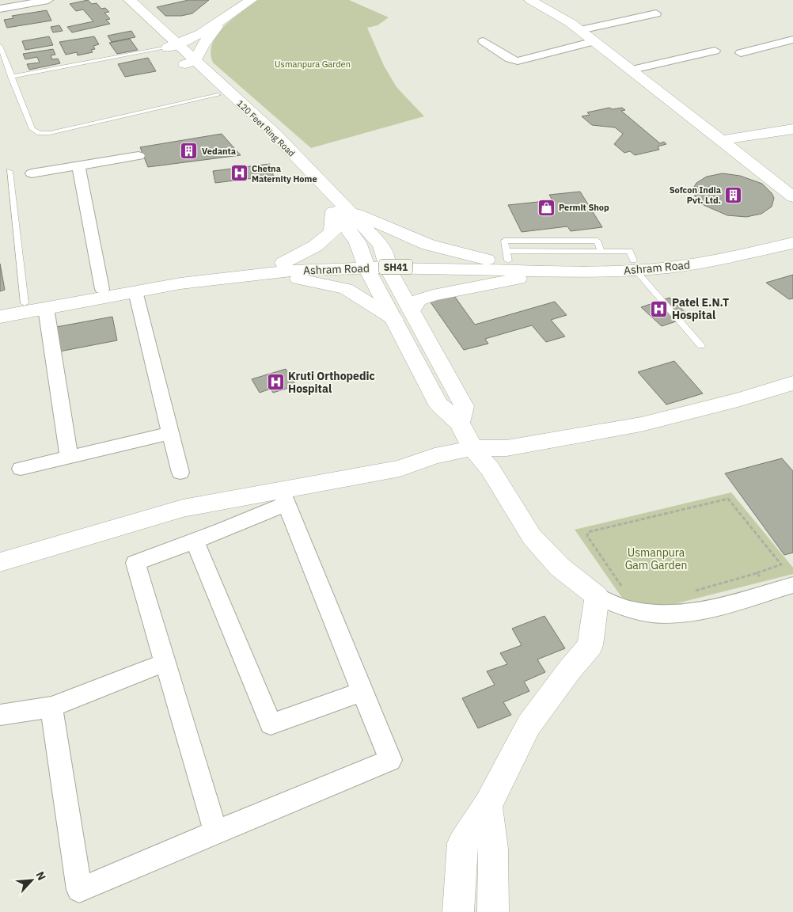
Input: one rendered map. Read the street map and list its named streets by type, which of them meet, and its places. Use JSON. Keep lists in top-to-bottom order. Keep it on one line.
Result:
{"streets":{"main road":["120 Feet Ring Road","SH41","Ashram Road"]},"crossings":[["120 Feet Ring Road","Ashram Road"]],"parks":["Usmanpura Garden","Usmanpura Gam Garden"],"places":{"building":["Vedanta","Sofcon India Pvt. Ltd."],"hospital":["Chetna Maternity Home","Patel E.N.T Hospital","Kruti Orthopedic Hospital"],"shop":["Permit Shop"]},"north":"top right"}
